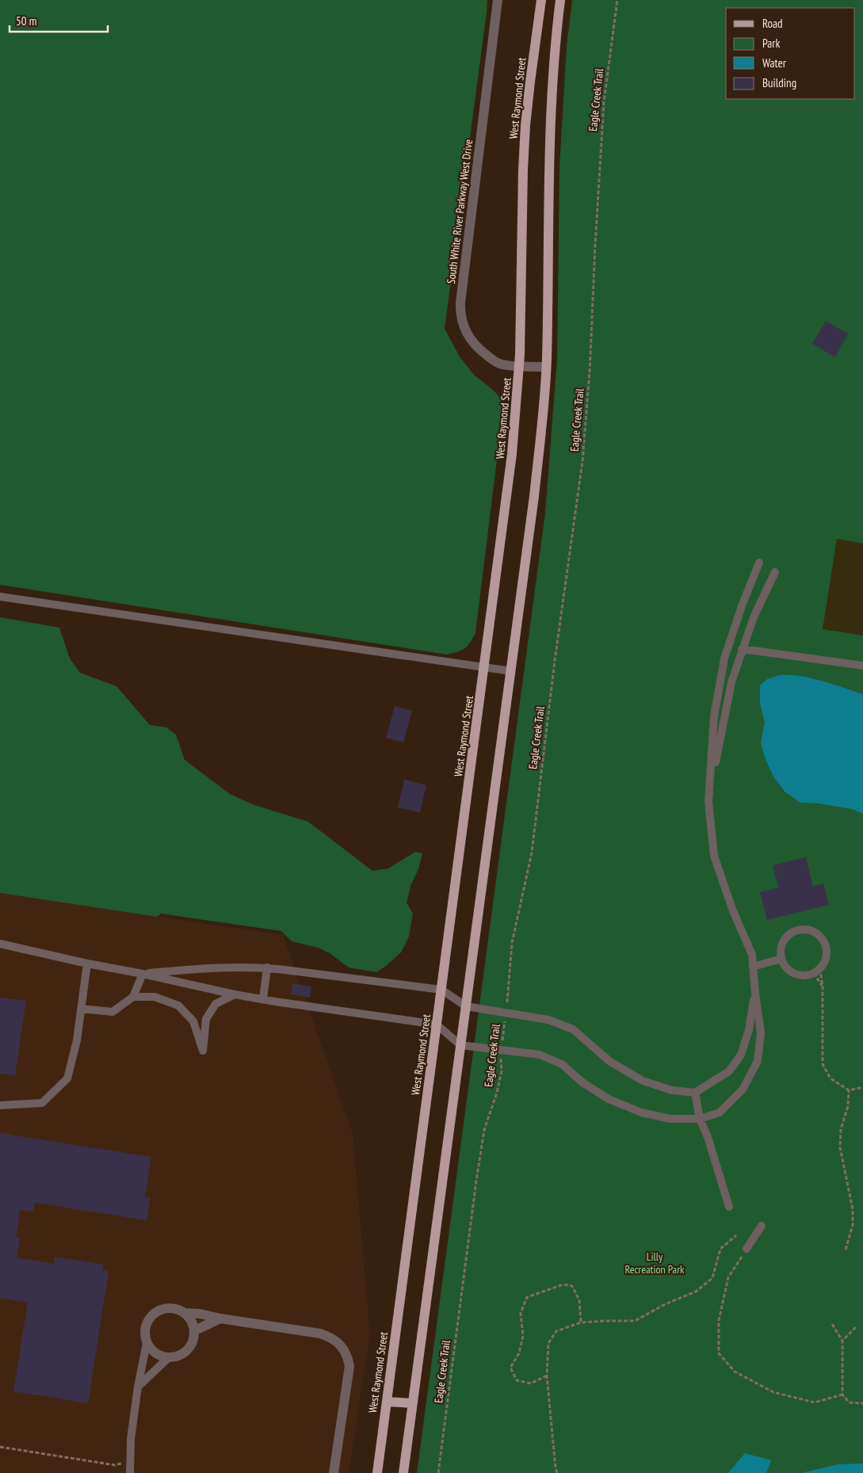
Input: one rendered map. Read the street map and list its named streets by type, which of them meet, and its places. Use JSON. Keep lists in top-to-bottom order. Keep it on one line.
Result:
{"streets":{"main road":["West Raymond Street"],"street":["South White River Parkway West Drive"],"path":["Eagle Creek Trail"]},"crossings":[["West Raymond Street","South White River Parkway West Drive"]],"parks":["Lilly Recreation Park"],"legend":["Road","Park","Water","Building"],"scale_bar":"50 m"}
